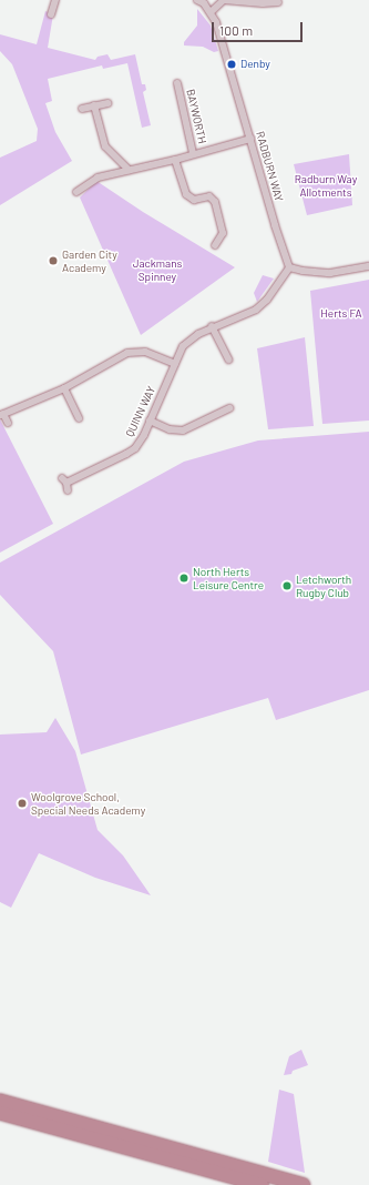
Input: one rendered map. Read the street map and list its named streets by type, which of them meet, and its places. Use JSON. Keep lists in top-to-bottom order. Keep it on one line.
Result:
{"streets":{"street":["BAYWORTH","RADBURN WAY","QUINN WAY"]},"crossings":[["RADBURN WAY","QUINN WAY"]],"parks":["Radburn Way Allotments","Jackmans Spinney","Herts FA"],"places":["Denby","Garden City Academy","North Herts Leisure Centre","Letchworth Rugby Club","Woolgrove School, Special Needs Academy"],"scale_bar":"100 m"}
